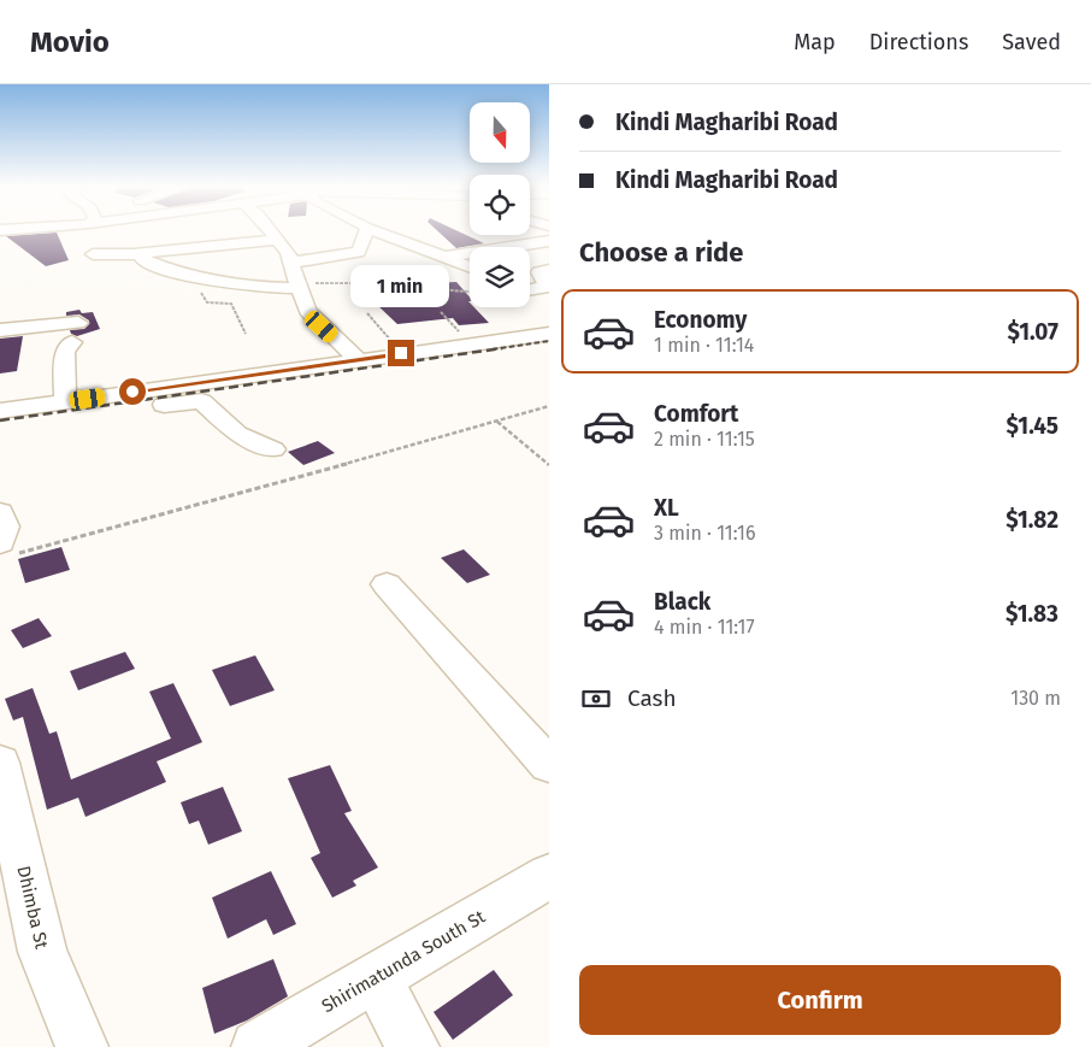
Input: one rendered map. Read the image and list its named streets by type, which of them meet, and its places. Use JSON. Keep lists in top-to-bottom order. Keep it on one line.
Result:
{"streets":{"street":["Dhimba St","Shirimatunda South St"]},"north":"bottom","page":{"header":"Movio","nav":["Map","Directions","Saved"],"banner":["Kindi Magharibi Road","Kindi Magharibi Road"],"heading":"Choose a ride","bubble":"1 min","list":[{"name":"Economy","note":"1 min · 11:14","value":"$1.07"},{"name":"Comfort","note":"2 min · 11:15","value":"$1.45"},{"name":"XL","note":"3 min · 11:16","value":"$1.82"},{"name":"Black","note":"4 min · 11:17","value":"$1.83"}],"pay":["Cash","130 m"],"buttons":"Confirm"}}
